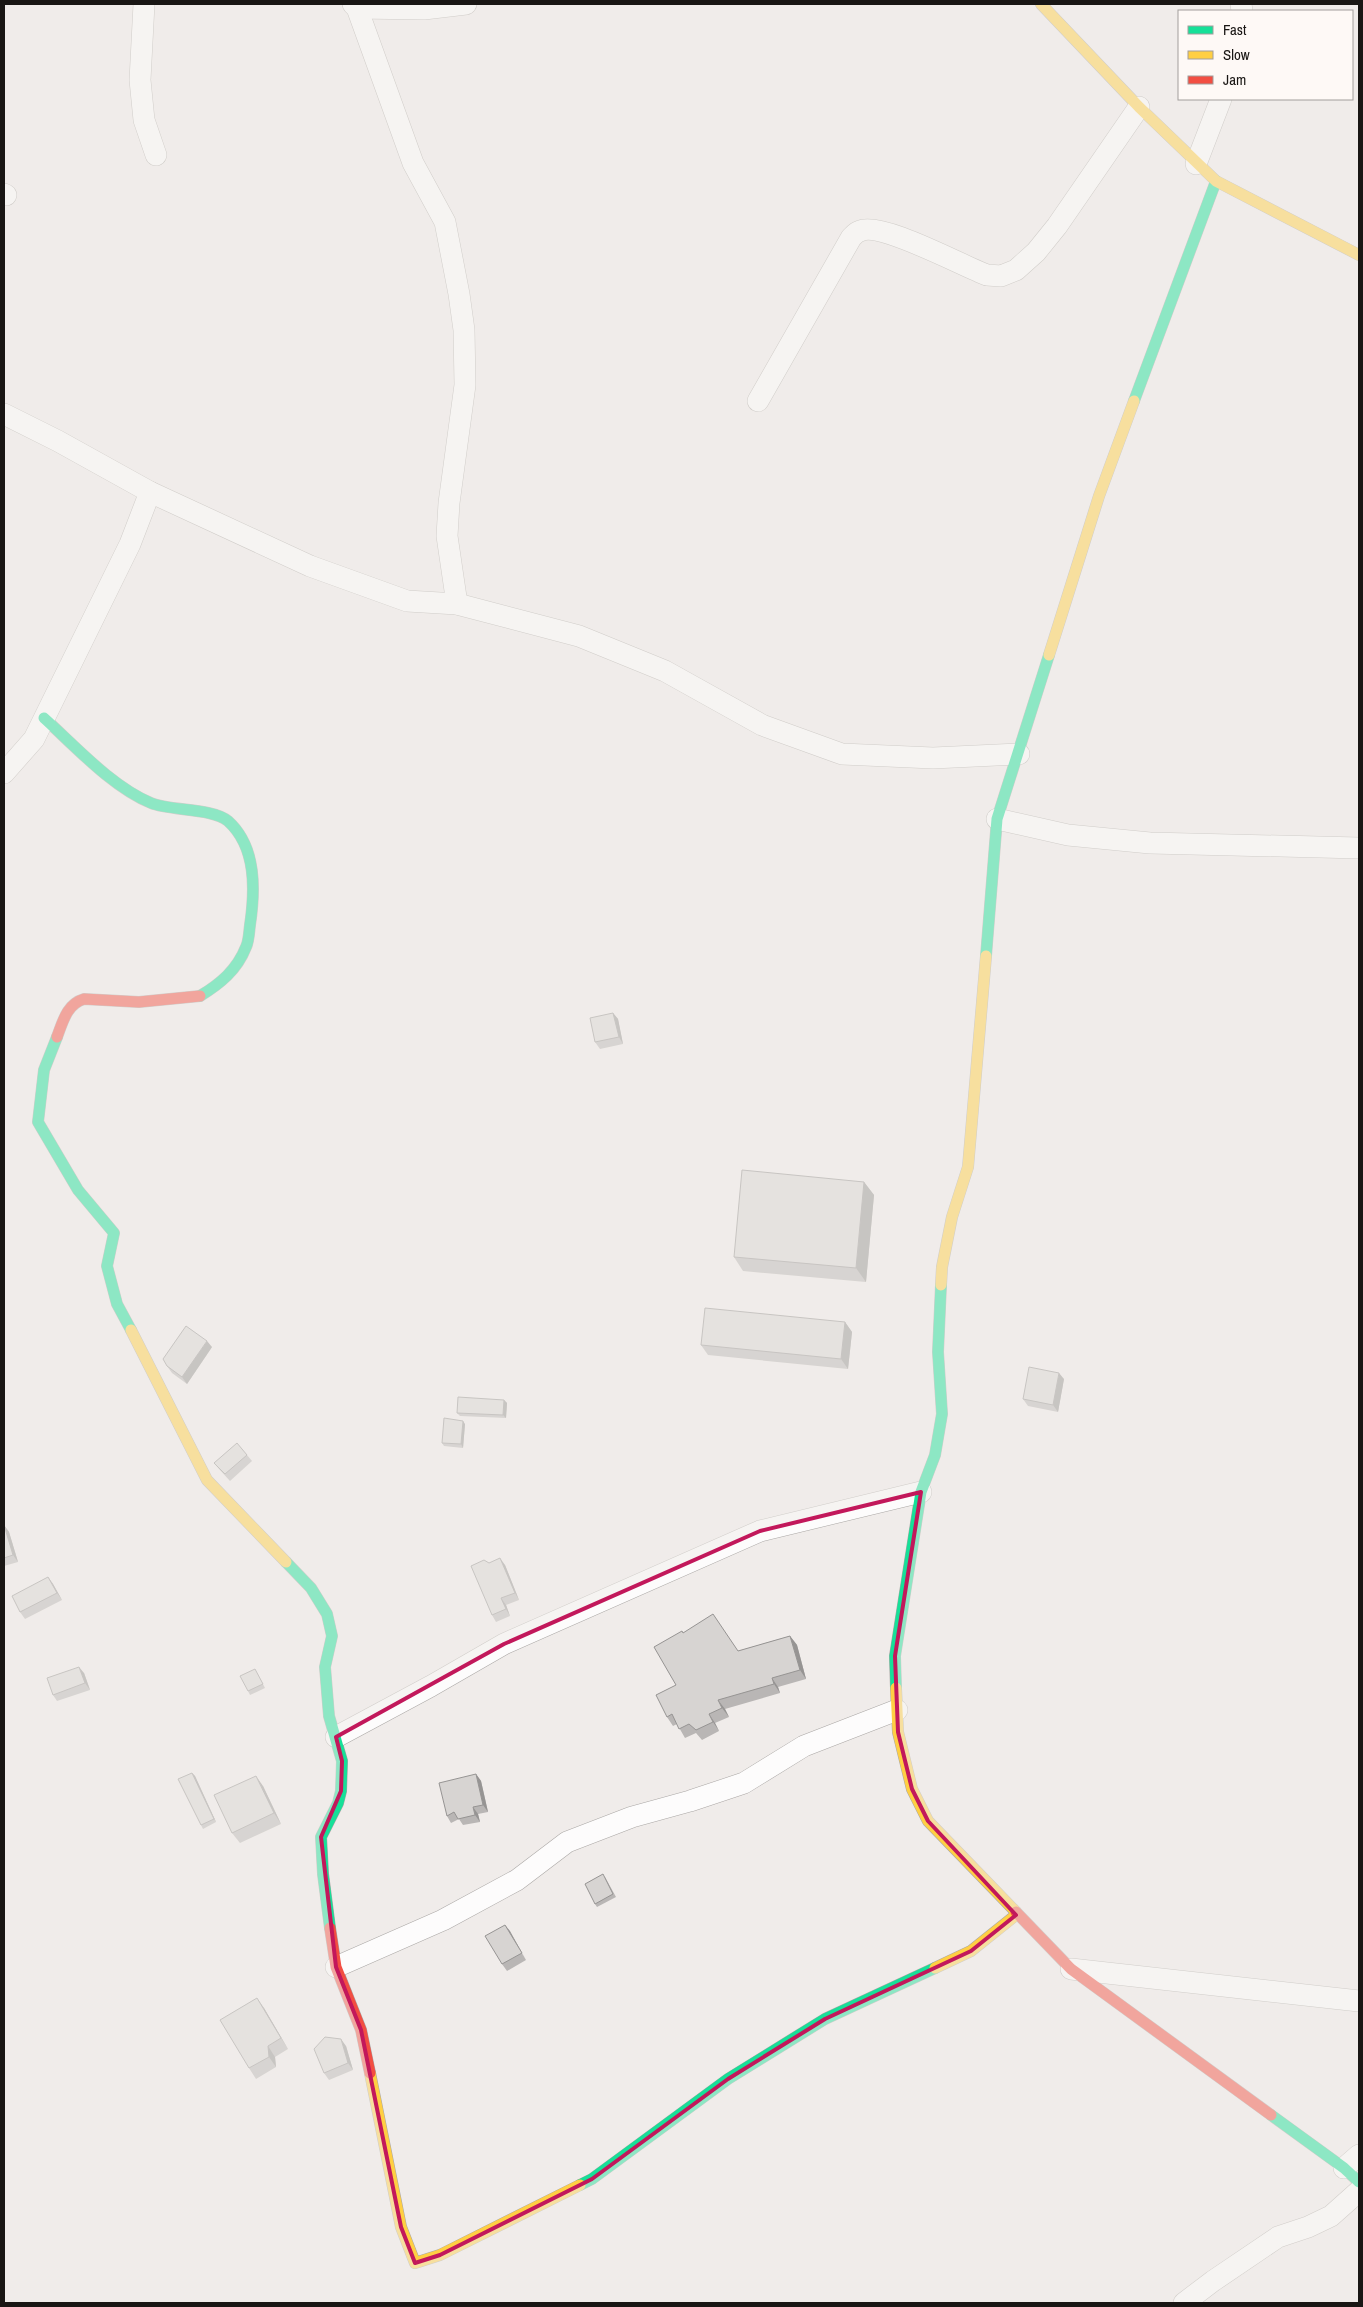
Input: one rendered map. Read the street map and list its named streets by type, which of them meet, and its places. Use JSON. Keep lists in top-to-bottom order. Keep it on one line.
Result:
{"legend":["Fast","Slow","Jam"]}
